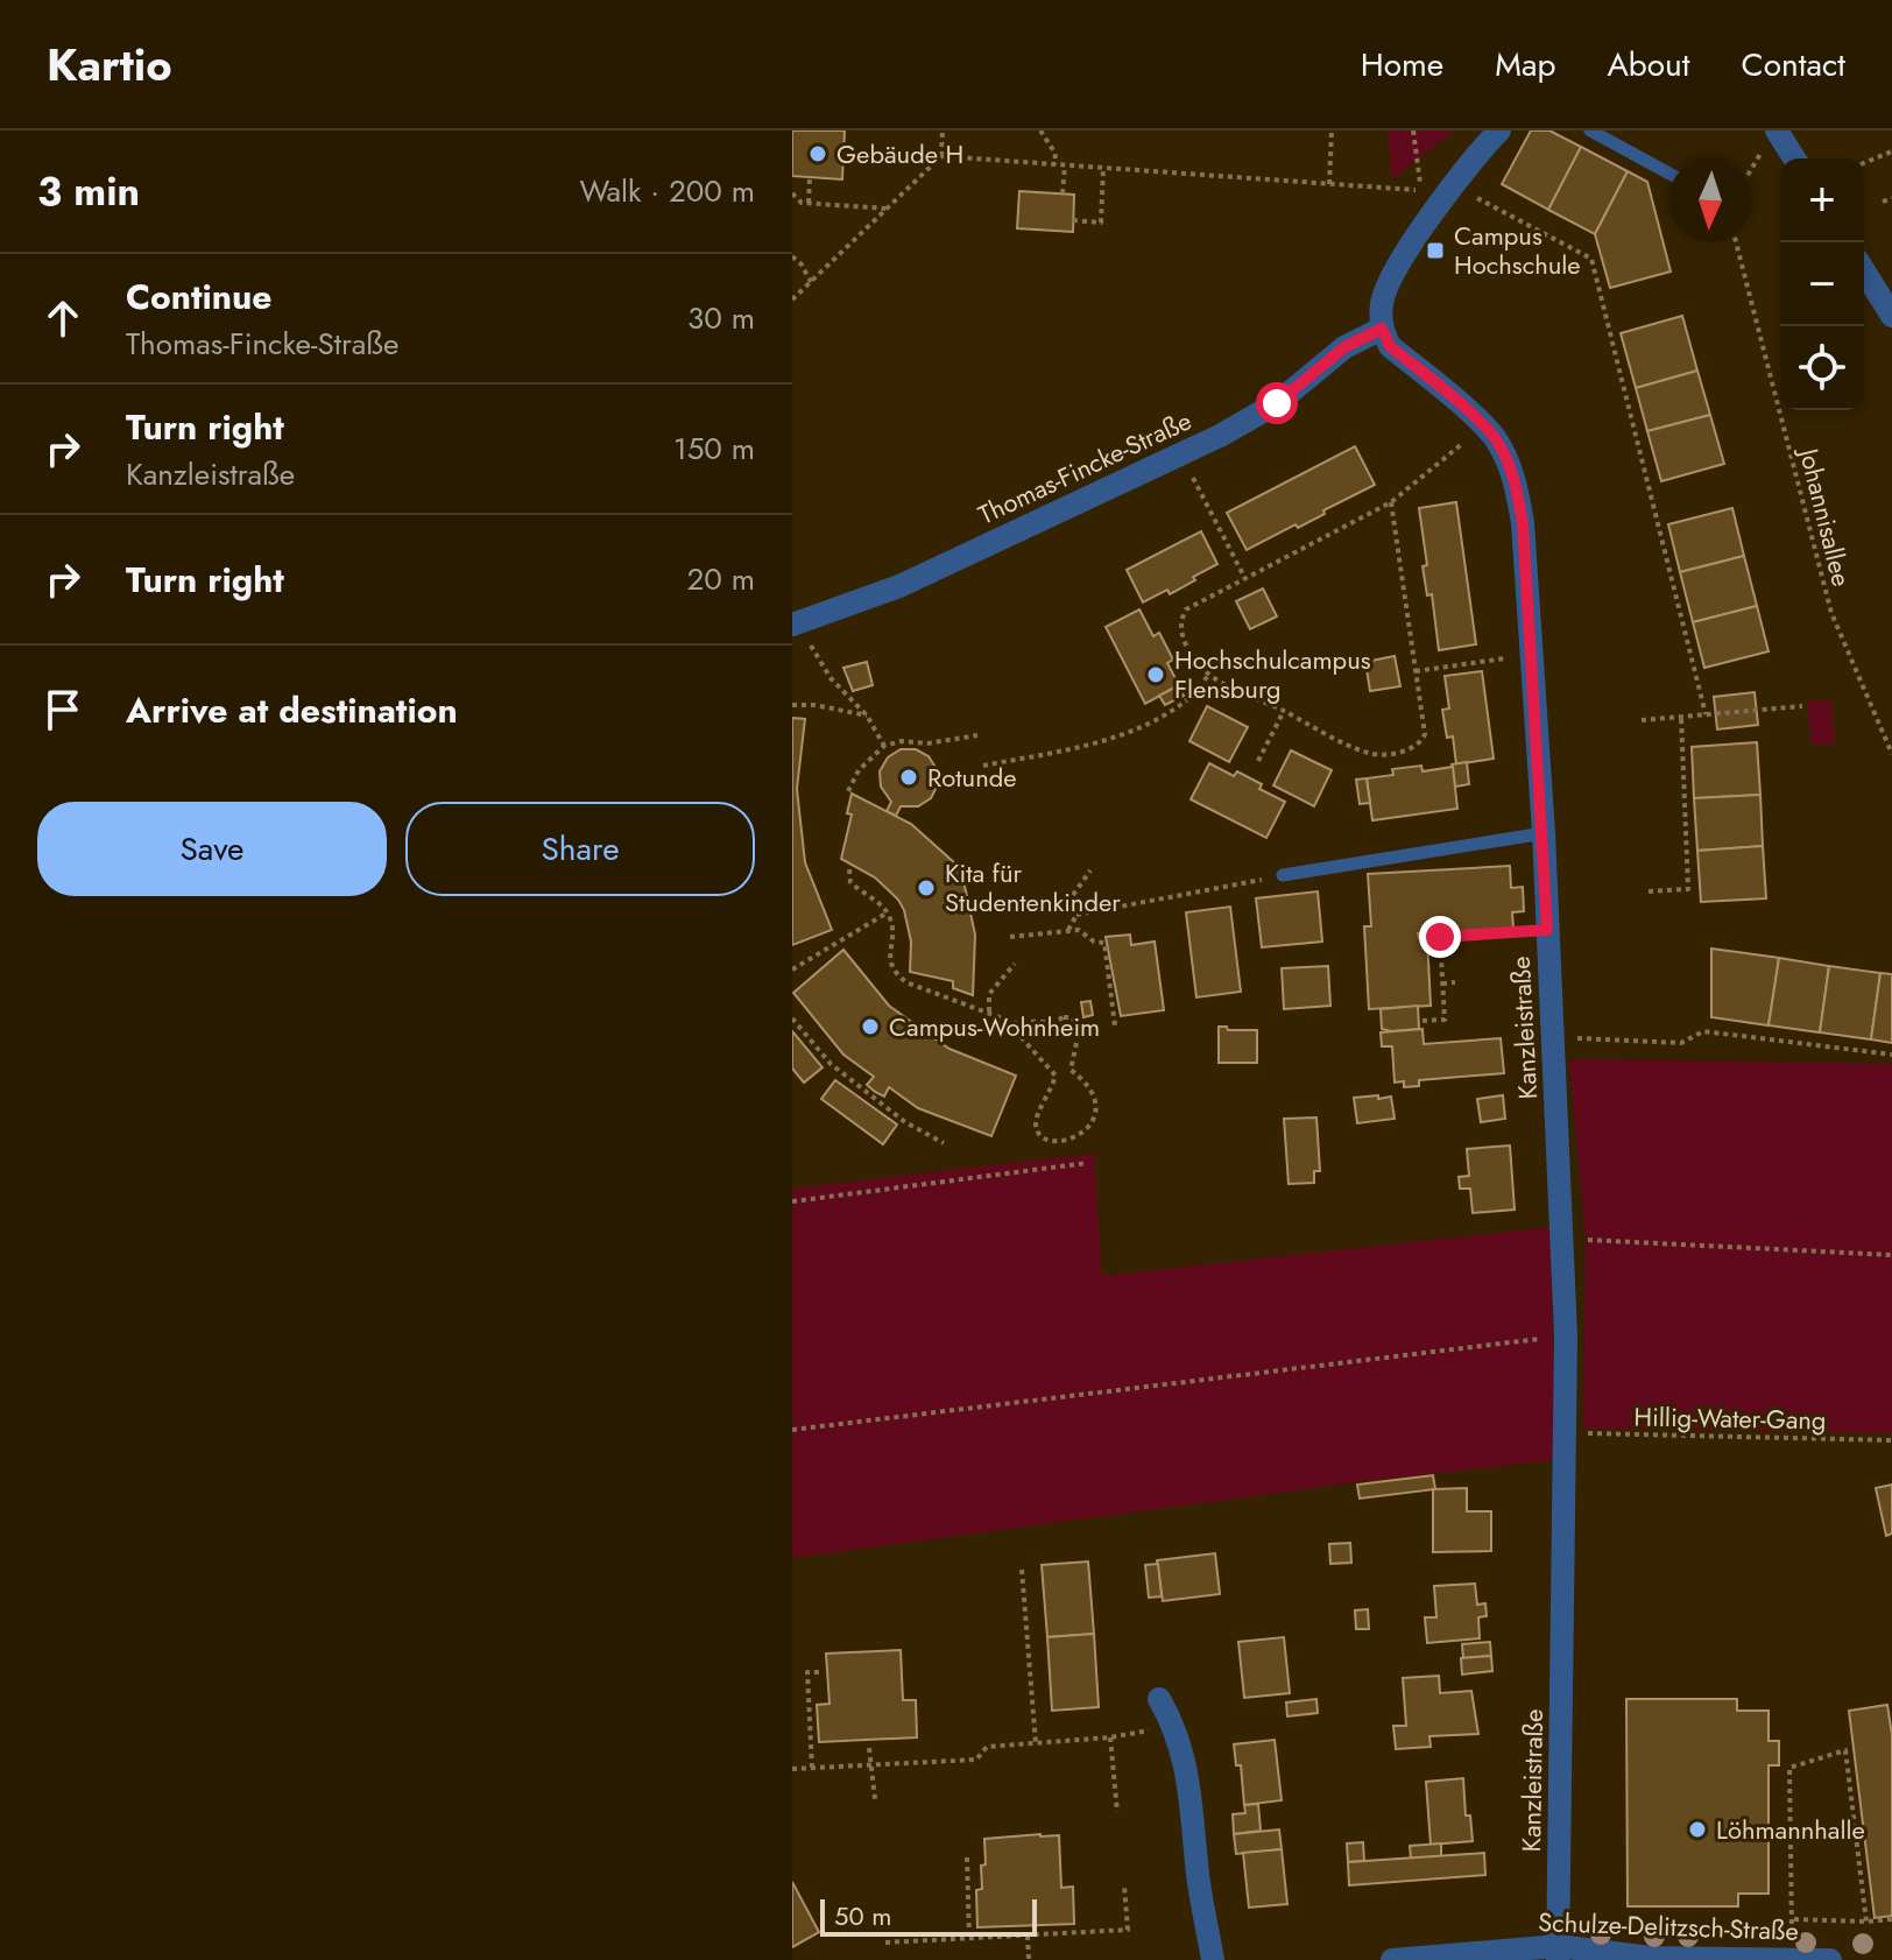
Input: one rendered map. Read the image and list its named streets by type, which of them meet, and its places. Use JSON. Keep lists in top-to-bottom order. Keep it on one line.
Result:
{"streets":{"street":["Thomas-Fincke-Straße","Kanzleistraße","Schulze-Delitzsch-Straße"],"path":["Johannisallee","Hillig-Water-Gang"]},"crossings":[["Thomas-Fincke-Straße","Kanzleistraße"],["Kanzleistraße","Hillig-Water-Gang"],["Kanzleistraße","Schulze-Delitzsch-Straße"]],"places":{"other":["Gebäude H","Hochschulcampus Flensburg","Rotunde","Kita für Studentenkinder","Campus-Wohnheim","Löhmannhalle"],"transit":["Campus Hochschule"]},"scale_bar":"50 m","north":"bottom","page":{"header":"Kartio","nav":["Home","Map","About","Contact"],"heading":["3 min","Walk · 200 m"],"map_buttons":["+","−"],"list":[["Continue","Thomas-Fincke-Straße","30 m"],["Turn right","Kanzleistraße","150 m"],["Turn right","20 m"],"Arrive at destination"],"buttons":["Save","Share"],"scale":"50 m"}}
